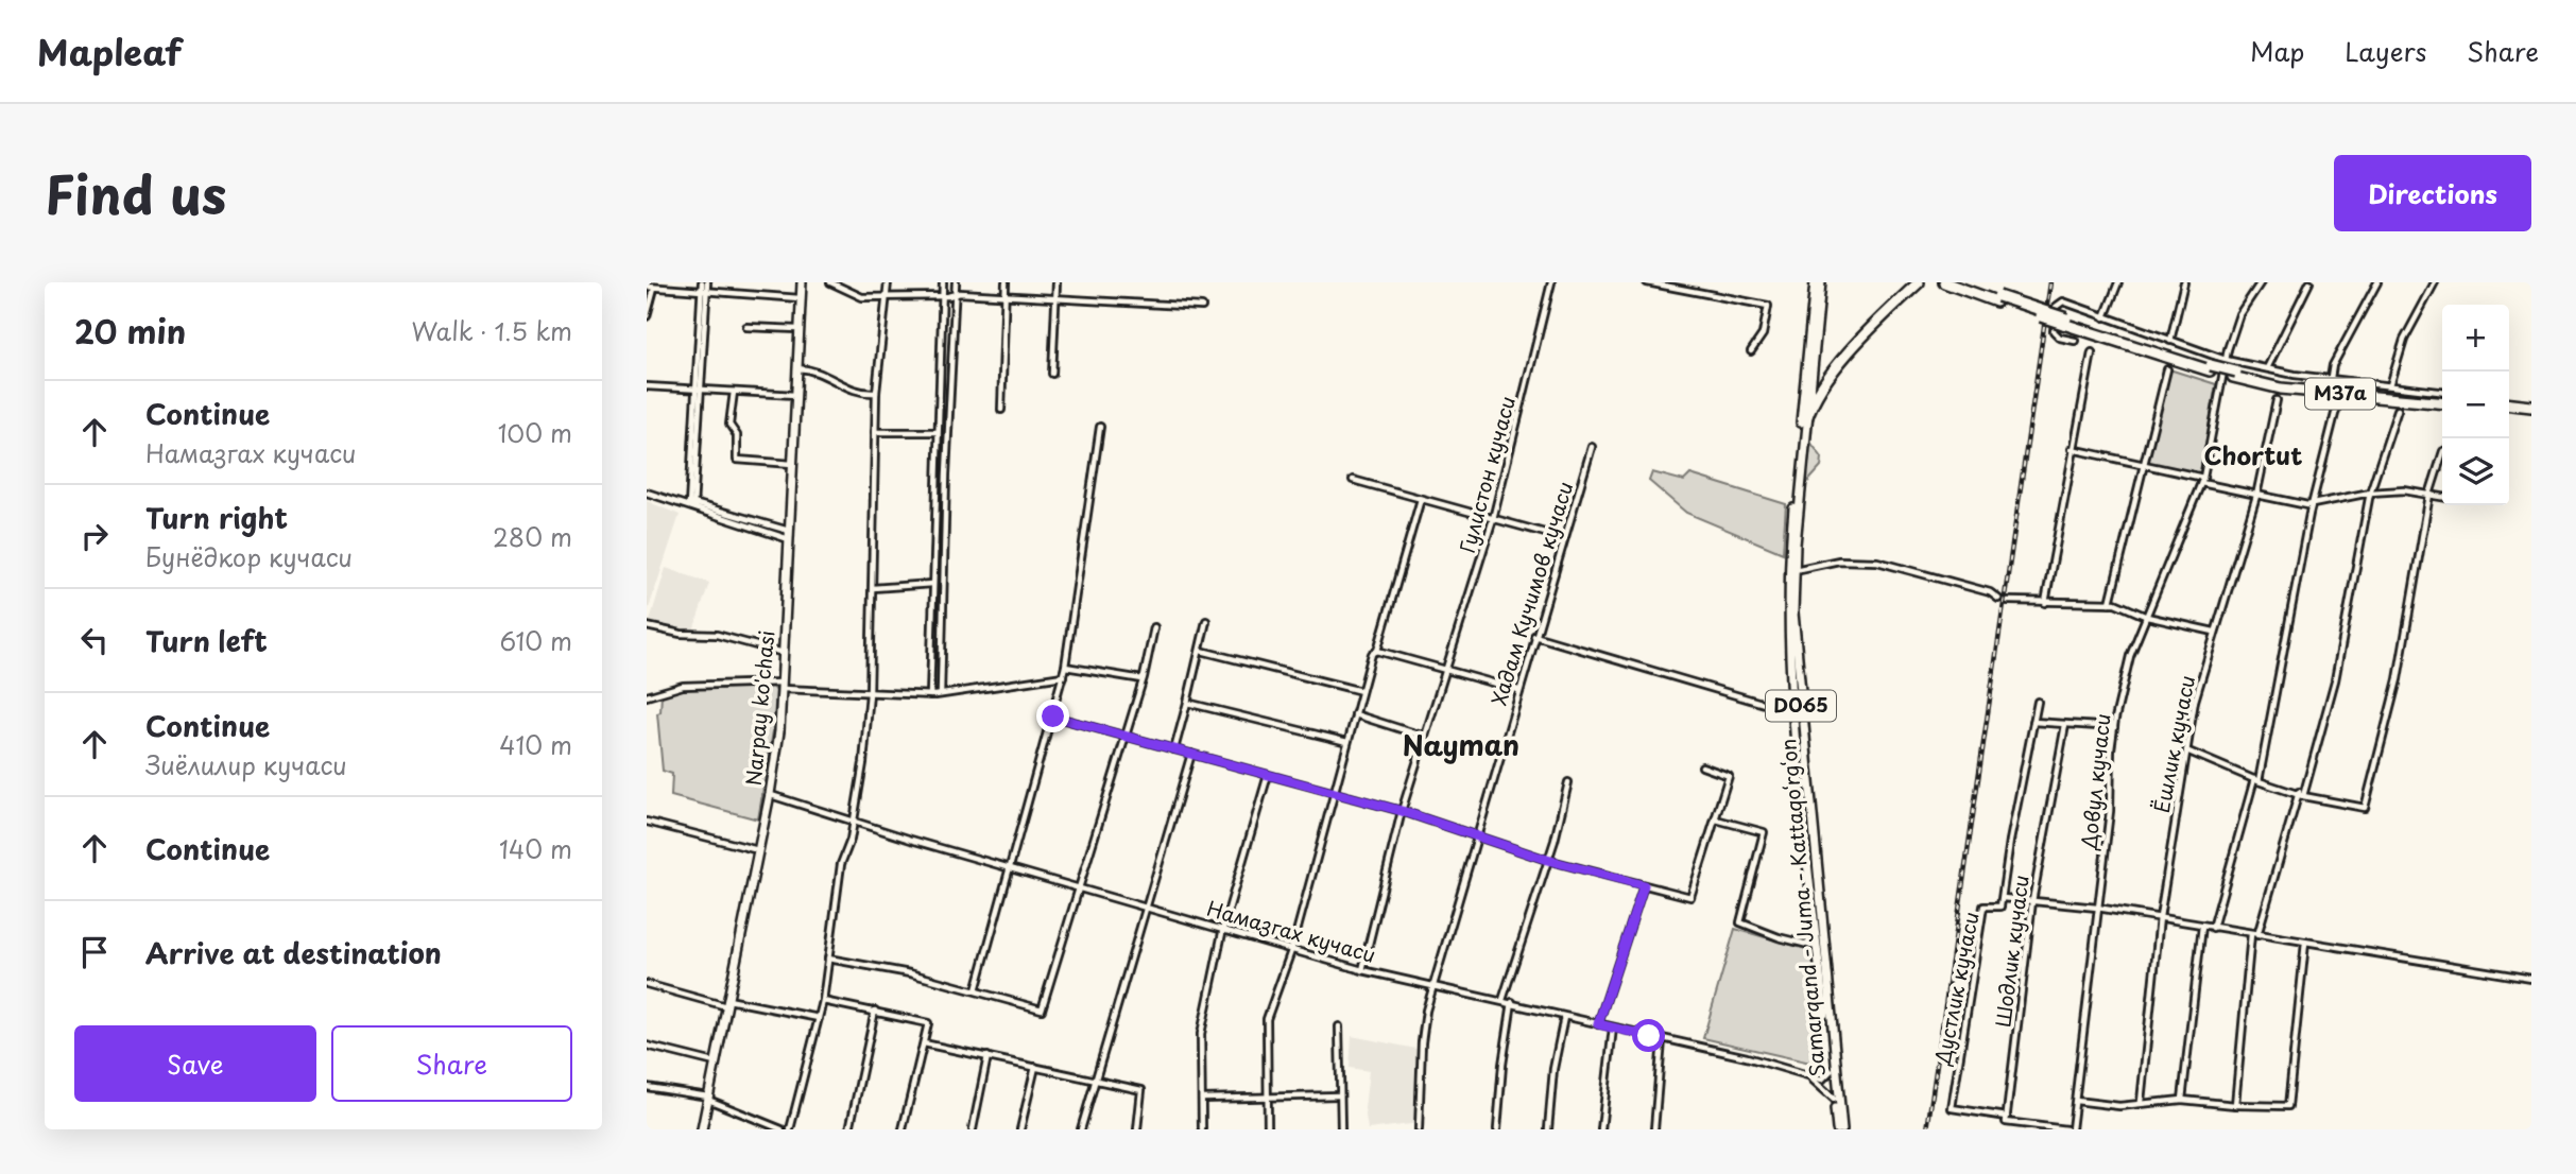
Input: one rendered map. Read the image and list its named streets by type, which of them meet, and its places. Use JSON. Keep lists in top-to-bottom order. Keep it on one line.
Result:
{"streets":{"highway":["M37a"],"main road":["D065","Narpay ko'chasi","Samarqand - Juma - Kattaqo‘rg‘on"],"street":["Гулистон кучаси","Хадам Кучимов кучаси","Ёшлик кучаси","Довул кучаси","Намазгах кучаси","Шодлик кучаси","Дустлик кучаси"]},"crossings":[["Гулистон кучаси","Намазгах кучаси"],["Хадам Кучимов кучаси","Намазгах кучаси"],["Narpay ko'chasi","Намазгах кучаси"],["Шодлик кучаси","Дустлик кучаси"]],"districts":["Chortut","Nayman"],"page":{"header":"Mapleaf","nav":["Map","Layers","Share"],"title":"Find us","buttons":["Directions",["Save","Share"]],"heading":["20 min","Walk · 1.5 km"],"map_buttons":["+","−"],"list":[["Continue","Намазгах кучаси","100 m"],["Turn right","Бунёдкор кучаси","280 m"],["Turn left","610 m"],["Continue","Зиёлилир кучаси","410 m"],["Continue","140 m"],"Arrive at destination"]}}
